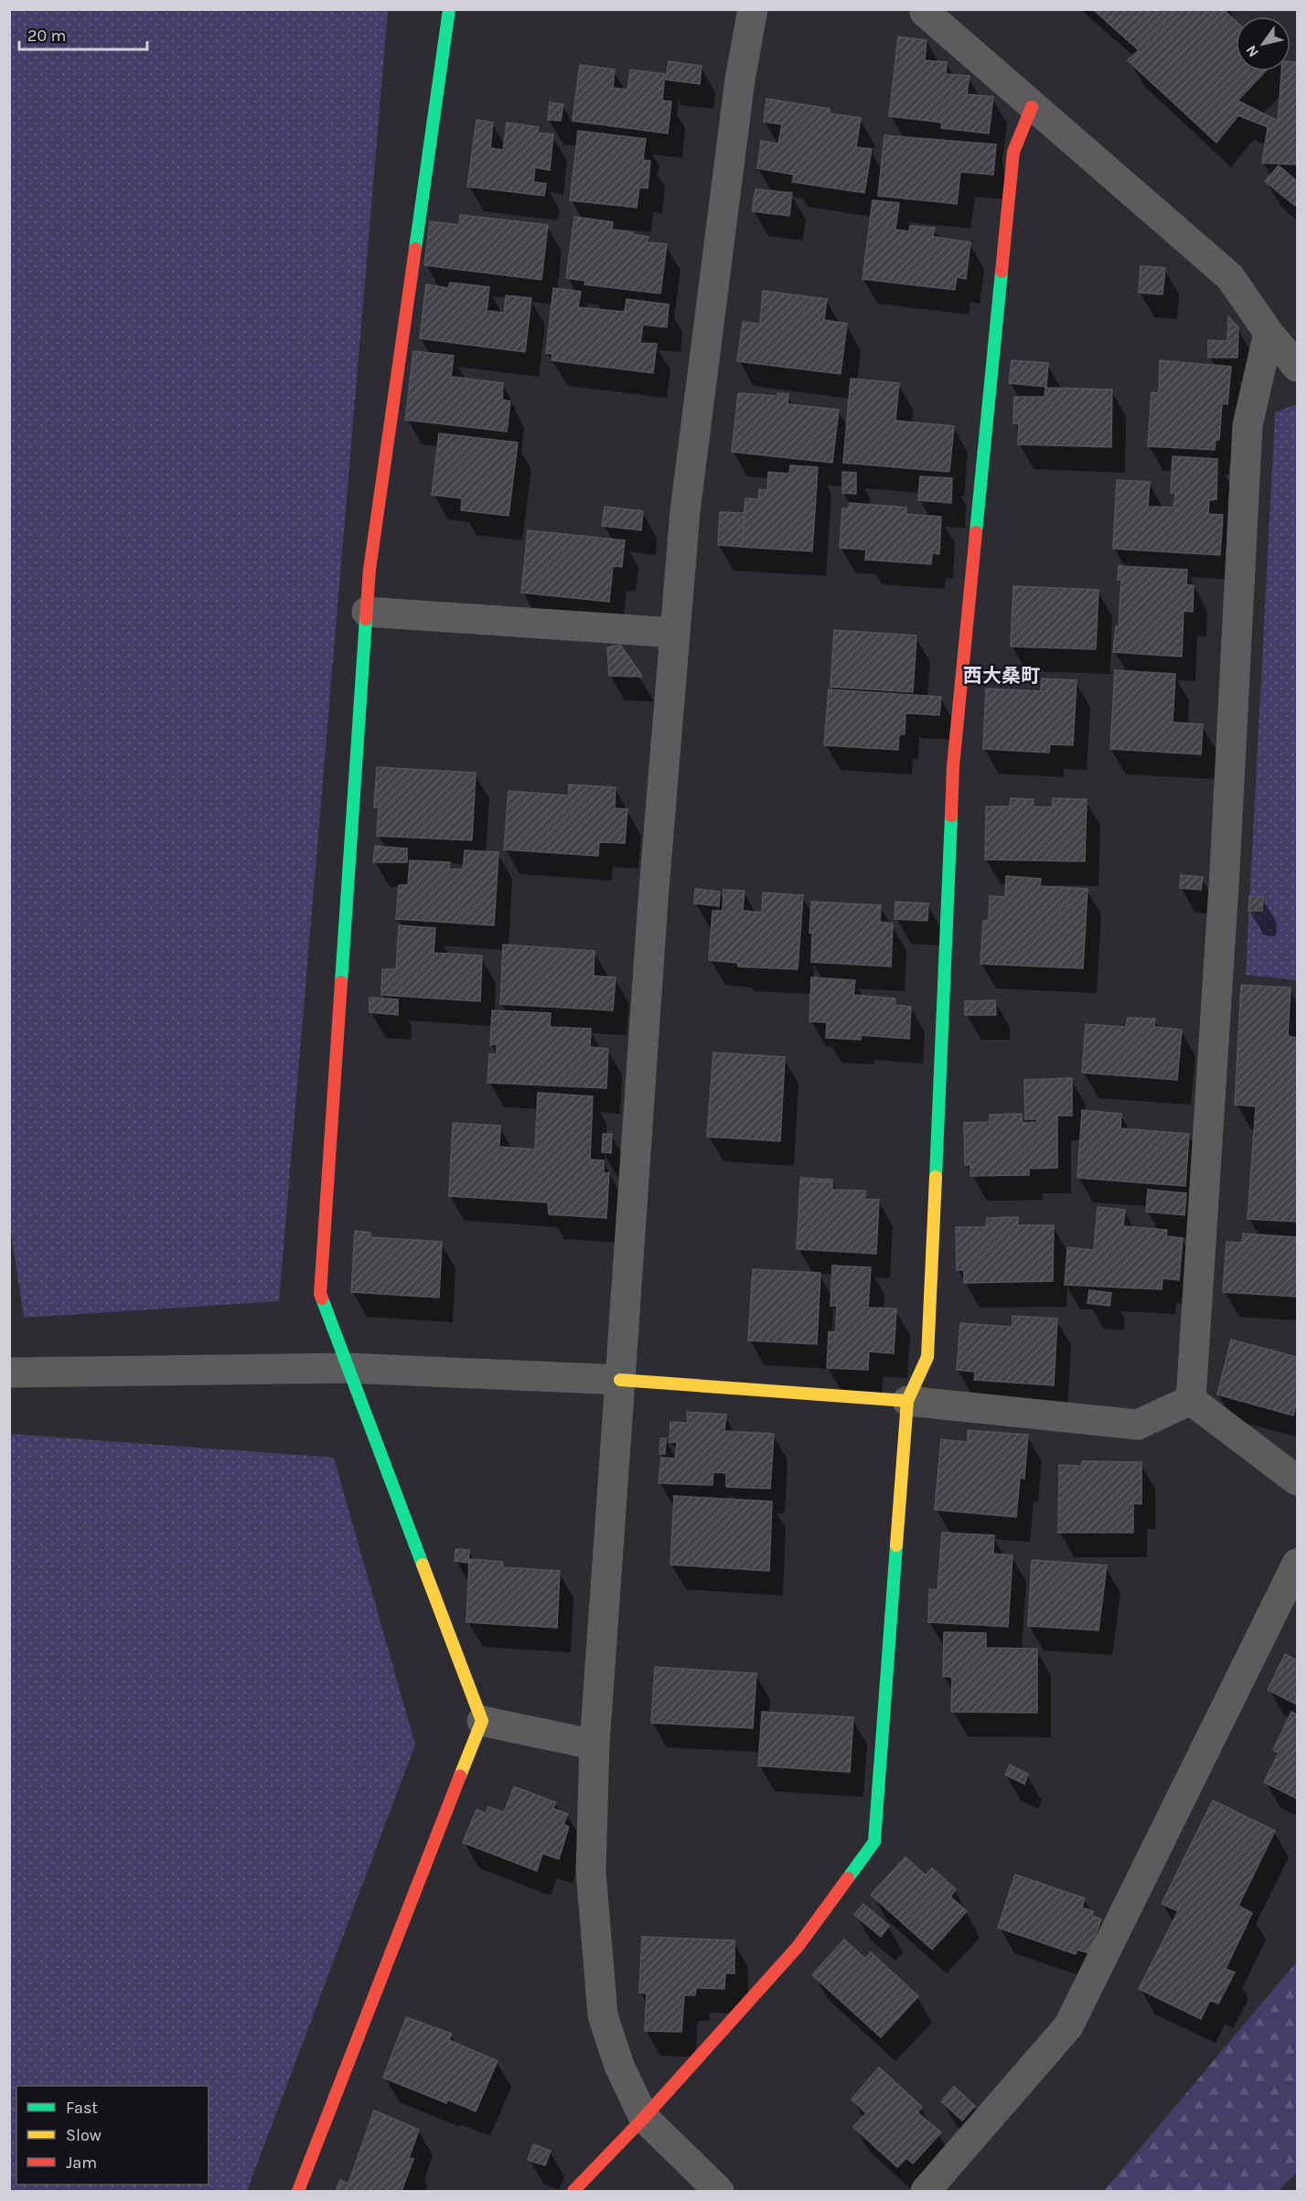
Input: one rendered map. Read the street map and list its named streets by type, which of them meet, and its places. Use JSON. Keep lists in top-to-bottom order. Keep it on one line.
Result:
{"districts":["西大桑町"],"legend":["Fast","Slow","Jam"],"scale_bar":"20 m","north":"bottom left"}
